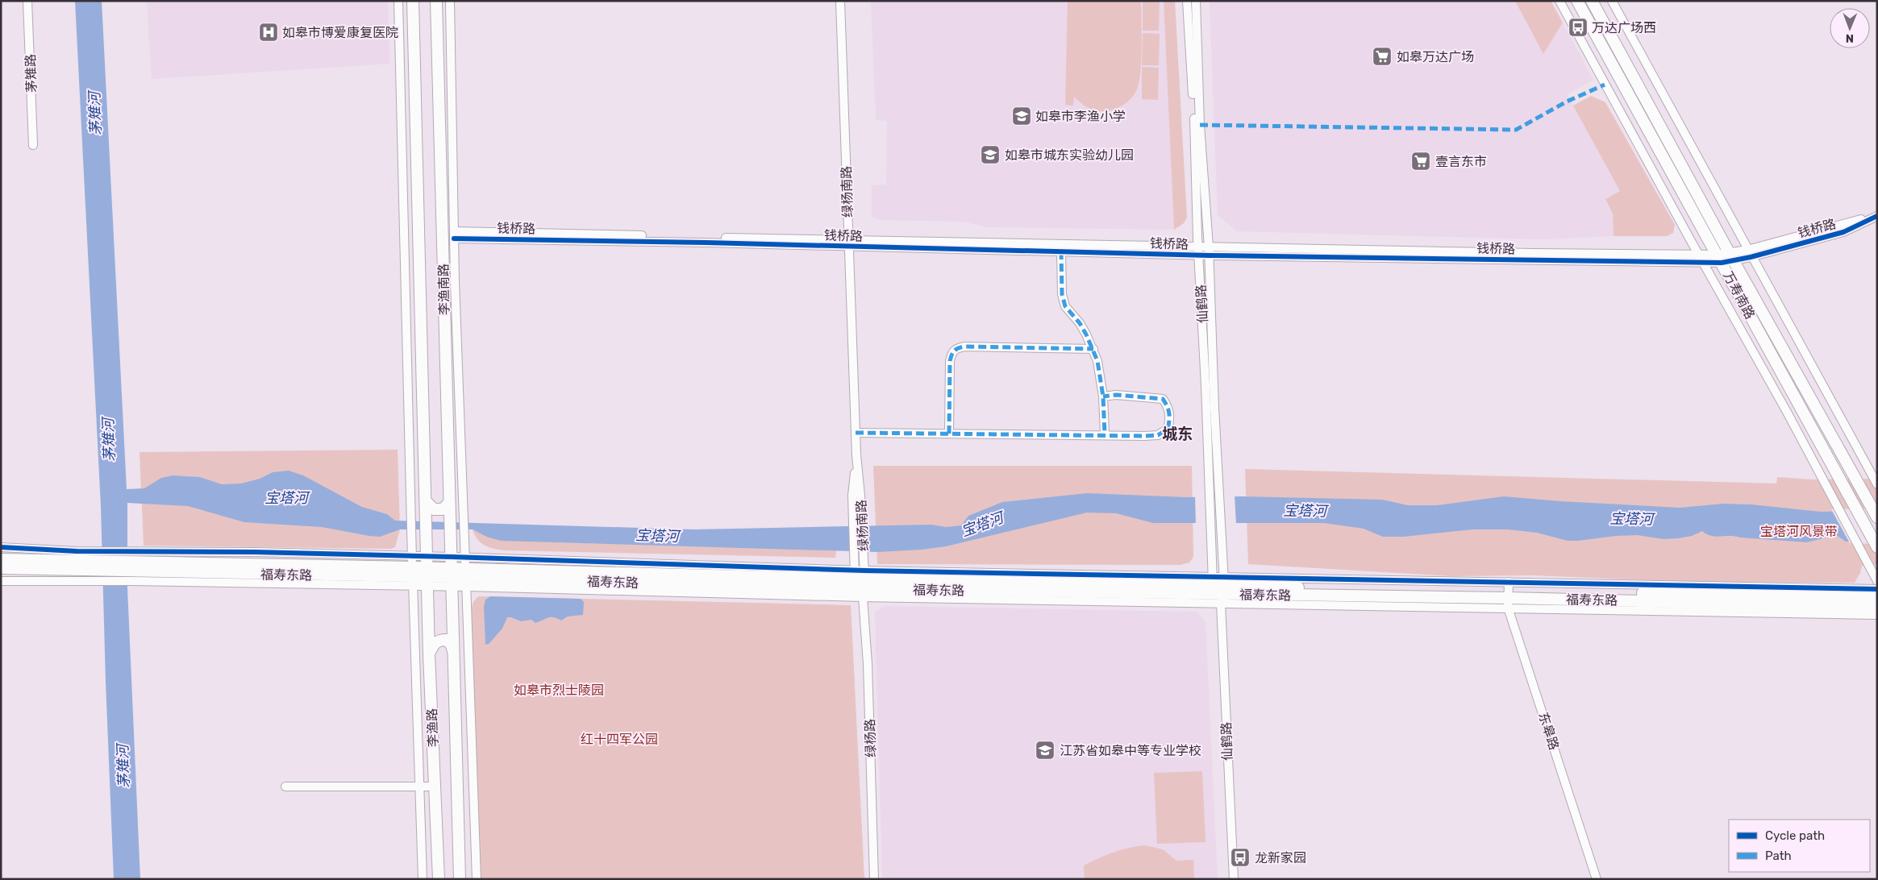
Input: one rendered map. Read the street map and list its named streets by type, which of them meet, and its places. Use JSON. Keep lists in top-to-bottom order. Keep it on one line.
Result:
{"streets":{"main road":["李渔南路","万寿南路","福寿东路","李渔路"],"street":["茅雉路","绿杨南路","钱桥路","仙鹤路","东皋路","绿杨路"]},"crossings":[["绿杨南路","钱桥路"],["绿杨南路","福寿东路"],["绿杨南路","绿杨路"],["钱桥路","万寿南路"],["钱桥路","仙鹤路"],["李渔南路","福寿东路"],["李渔南路","李渔路"],["仙鹤路","福寿东路"],["福寿东路","李渔路"],["福寿东路","东皋路"],["福寿东路","绿杨路"]],"districts":["城东"],"water":["茅雉河","宝塔河"],"parks":["宝塔河风景带","如皋市烈士陵园","红十四军公园"],"places":{"bus stop":["万达广场西","龙新家园"],"hospital":["如皋市博爱康复医院"],"supermarket":["如皋万达广场","壹言东市"],"school or university":["如皋市李渔小学","如皋市城东实验幼儿园","江苏省如皋中等专业学校"]},"legend":["Cycle path","Path"],"north":"bottom"}
